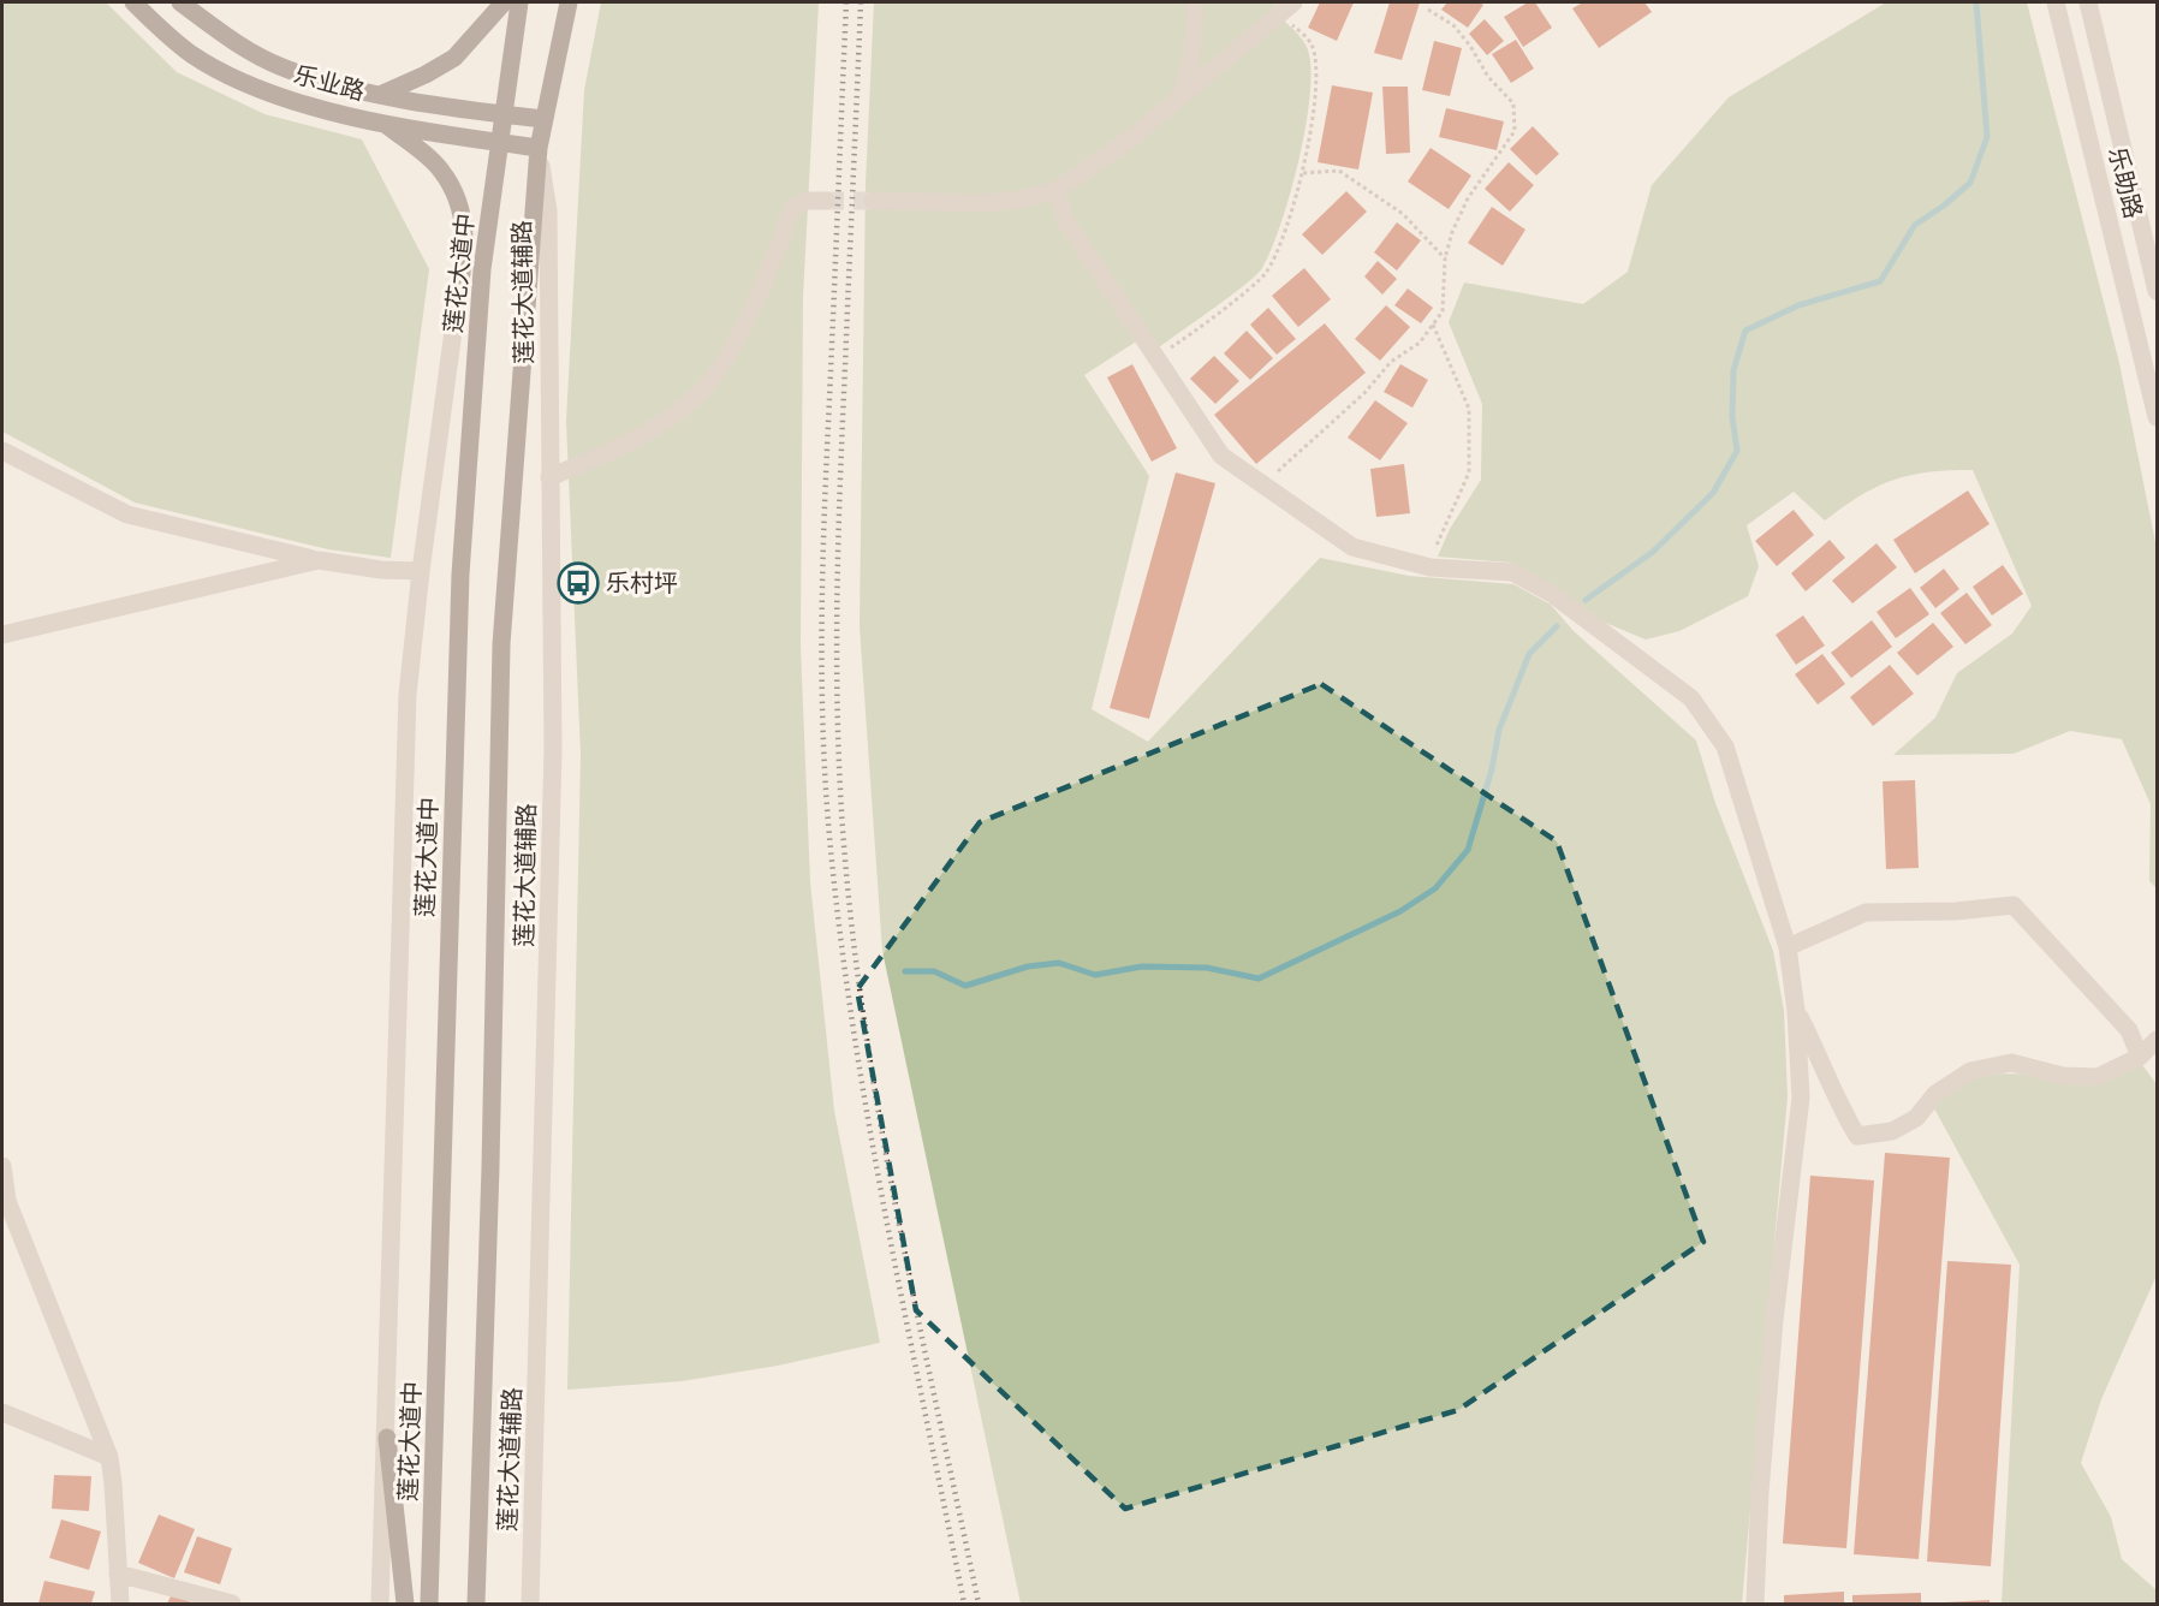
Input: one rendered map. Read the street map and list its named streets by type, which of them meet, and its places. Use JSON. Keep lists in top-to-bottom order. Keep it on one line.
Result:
{"streets":{"main road":["乐业路","莲花大道中"],"street":["乐助路","莲花大道辅路"]},"crossings":[["乐业路","莲花大道中"],["乐业路","莲花大道辅路"]],"places":{"bus stop":["乐村坪"]}}
